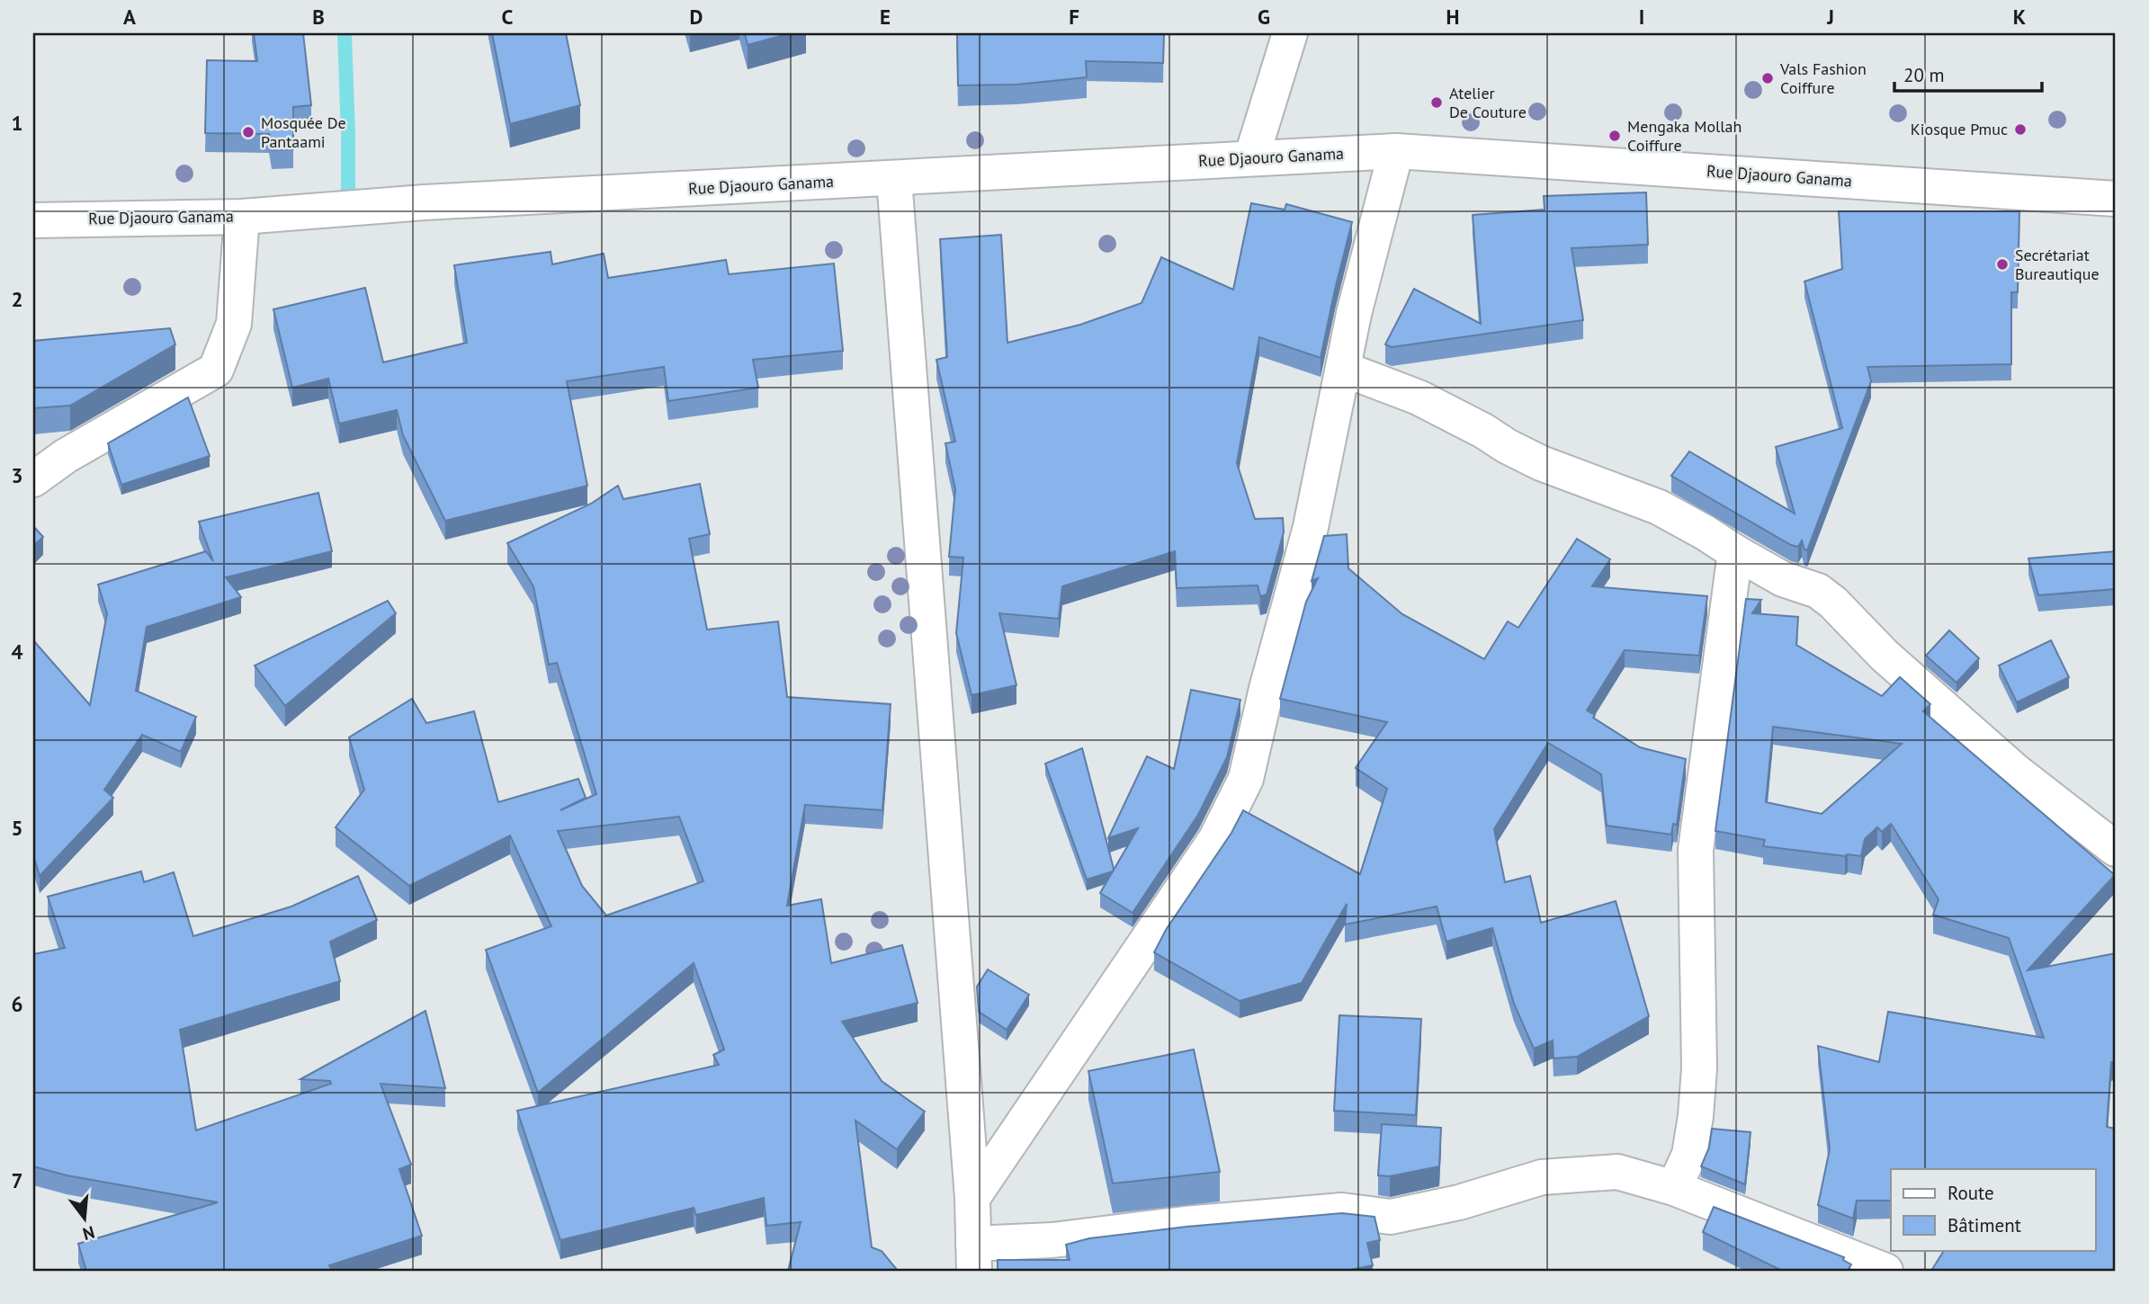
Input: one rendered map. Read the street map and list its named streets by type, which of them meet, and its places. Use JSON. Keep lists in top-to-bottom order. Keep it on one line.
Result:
{"streets":{"street":["Rue Djaouro Ganama"]},"places":["Vals Fashion Coiffure","Atelier De Couture","Kiosque Pmuc","Mosquée De Pantaami","Mengaka Mollah Coiffure","Secrétariat Bureautique"],"legend":["Route","Bâtiment"],"scale_bar":"20 m","north":"bottom","grid":{"columns":["A","B","C","D","E","F","G","H","I","J","K"],"rows":["1","2","3","4","5","6","7"]}}
